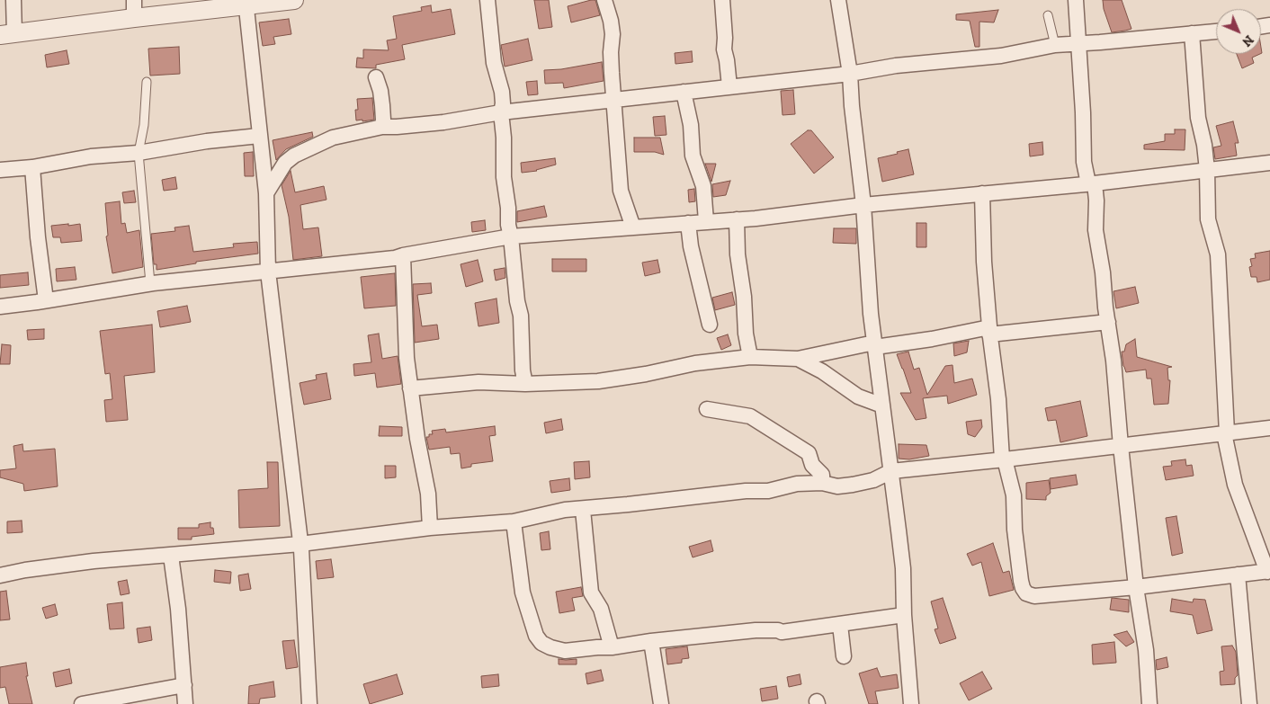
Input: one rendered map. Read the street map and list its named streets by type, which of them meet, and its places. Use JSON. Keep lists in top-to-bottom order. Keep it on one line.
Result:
{"north":"bottom right"}
